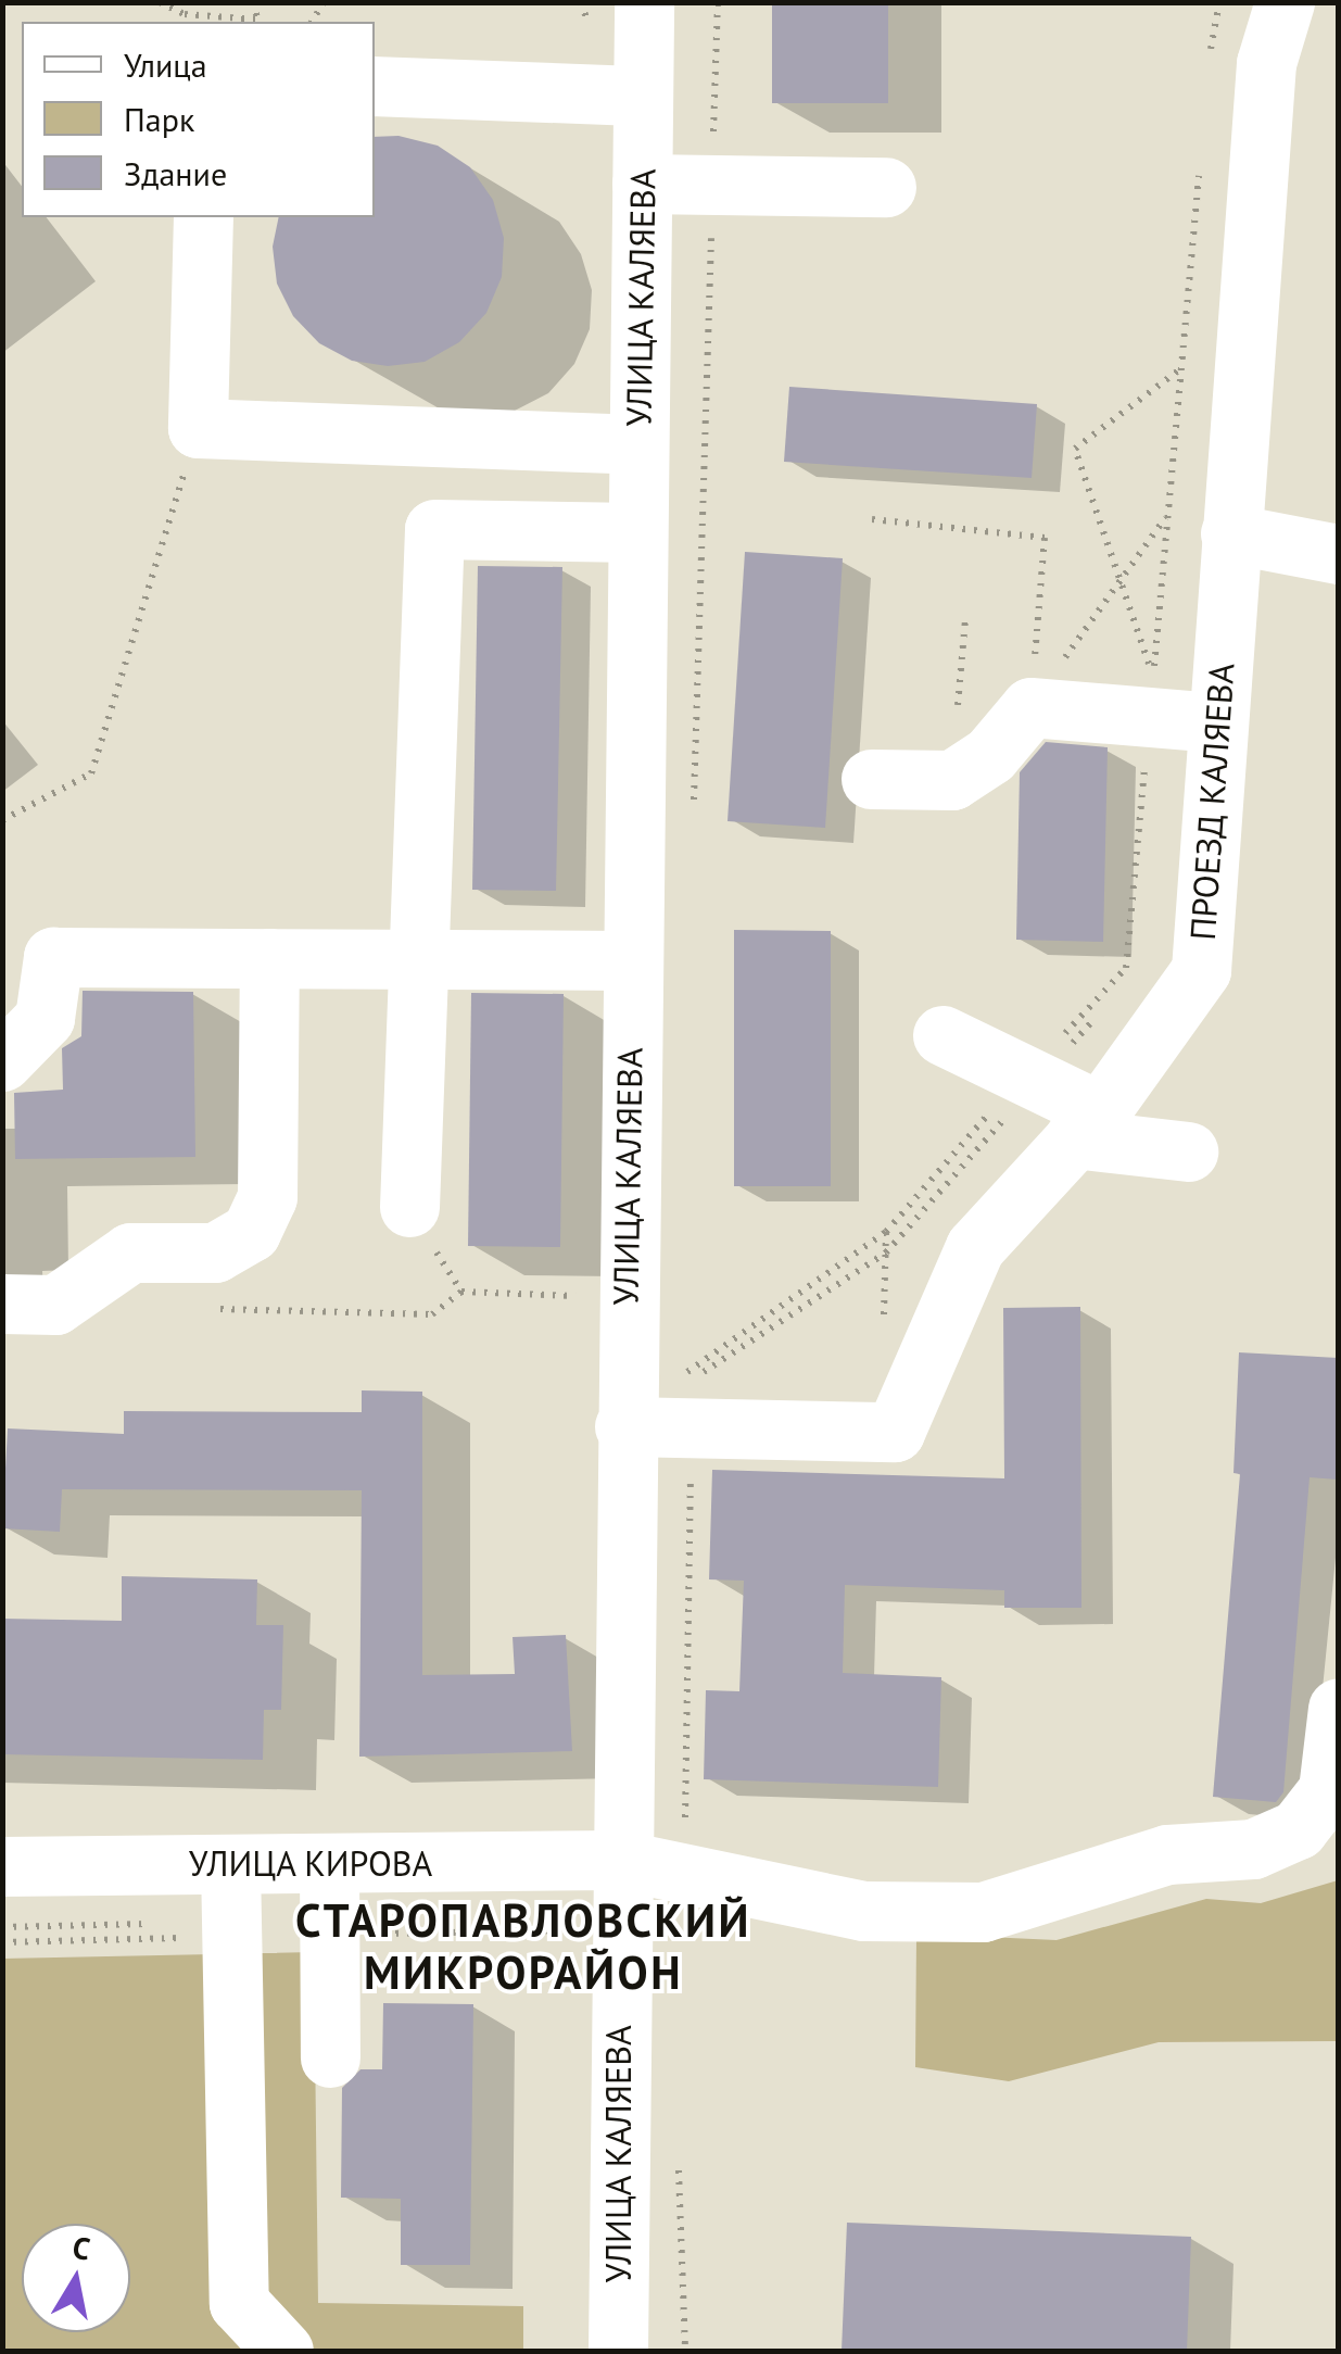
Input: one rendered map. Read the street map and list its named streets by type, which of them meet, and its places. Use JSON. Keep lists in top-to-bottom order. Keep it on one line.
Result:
{"streets":{"street":["УЛИЦА КАЛЯЕВА","ПРОЕЗД КАЛЯЕВА","УЛИЦА КИРОВА"]},"crossings":[["УЛИЦА КАЛЯЕВА","ПРОЕЗД КАЛЯЕВА"],["УЛИЦА КАЛЯЕВА","УЛИЦА КИРОВА"]],"districts":["СТАРОПАВЛОВСКИЙ МИКРОРАЙОН"],"legend":["Улица","Парк","Здание"],"north":"top"}
